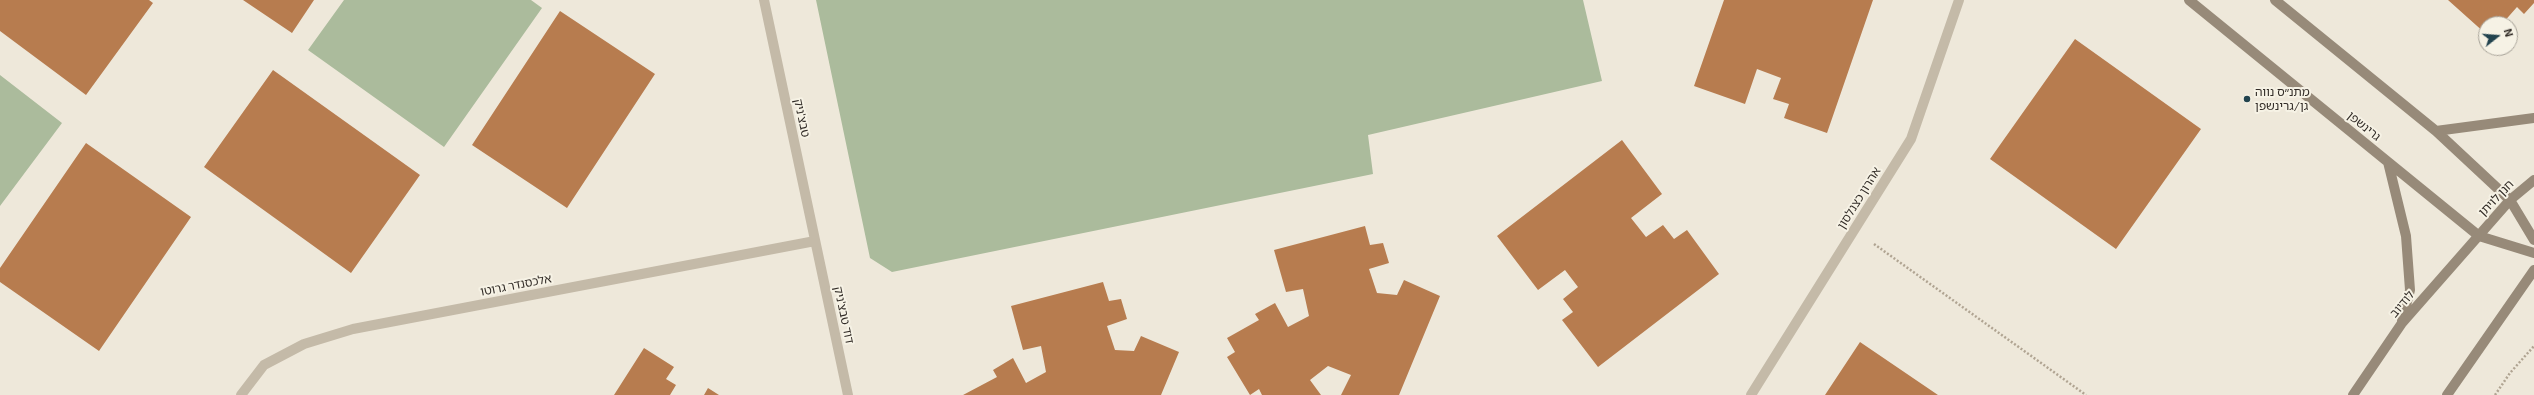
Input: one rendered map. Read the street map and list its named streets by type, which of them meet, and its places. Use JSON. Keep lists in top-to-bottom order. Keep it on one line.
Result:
{"streets":{"street":["טבצ'ניק","גרינשפן","אהרון כצנלסון","חנן לויתן","אלכסנדר גרוטו","לודיוב","דוד טבצ'ניק"]},"crossings":[["טבצ'ניק","אלכסנדר גרוטו"],["טבצ'ניק","דוד טבצ'ניק"],["גרינשפן","חנן לויתן"],["גרינשפן","לודיוב"],["חנן לויתן","לודיוב"],["אלכסנדר גרוטו","דוד טבצ'ניק"]],"places":["מתנ״ס נווה גן/גרינשפן"],"north":"right"}
